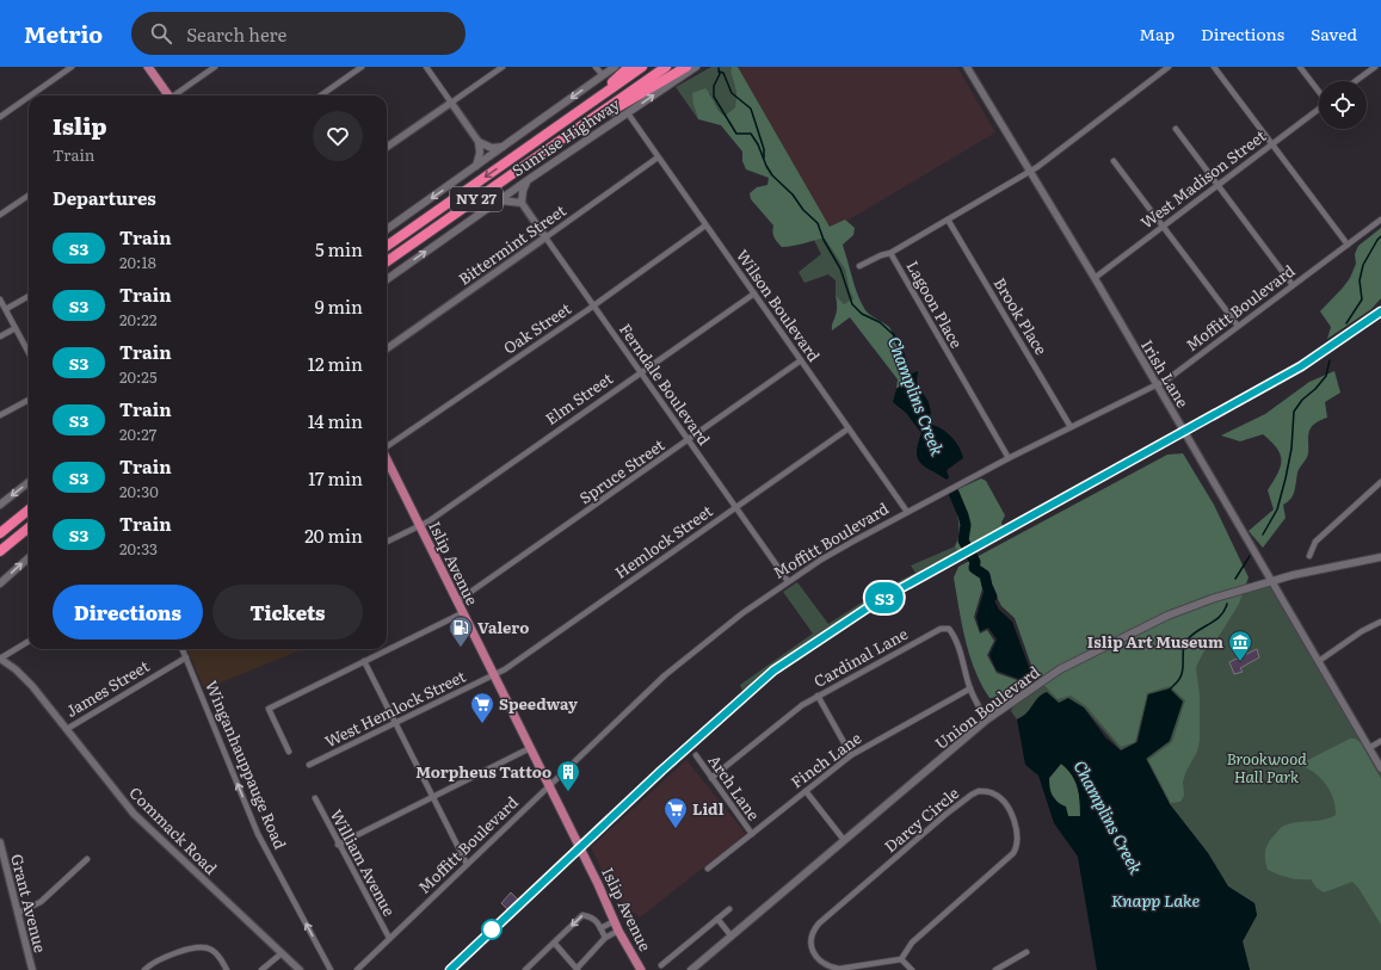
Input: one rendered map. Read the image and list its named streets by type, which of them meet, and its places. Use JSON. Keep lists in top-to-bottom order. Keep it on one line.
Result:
{"streets":{"highway":["Sunrise Highway","NY 27"],"main road":["Islip Avenue","Union Boulevard"],"street":["West Madison Street","Bittermint Street","Lagoon Place","Wilson Boulevard","Moffitt Boulevard","Brook Place","Oak Street","Irish Lane","Ferndale Boulevard","Elm Street","Spruce Street","Hemlock Street","Cardinal Lane","James Street","West Hemlock Street","Finch Lane","Winganhauppauge Road","Arch Lane","Darcy Circle","Commack Road","William Avenue","Grant Avenue"]},"crossings":[["Sunrise Highway","Wilson Boulevard"],["West Madison Street","Irish Lane"],["Bittermint Street","Wilson Boulevard"],["Bittermint Street","Ferndale Boulevard"],["Lagoon Place","Moffitt Boulevard"],["Lagoon Place","Brook Place"],["Lagoon Place","Irish Lane"],["Wilson Boulevard","Moffitt Boulevard"],["Wilson Boulevard","Oak Street"],["Wilson Boulevard","Elm Street"],["Wilson Boulevard","Spruce Street"],["Wilson Boulevard","Hemlock Street"],["Moffitt Boulevard","Brook Place"],["Moffitt Boulevard","Irish Lane"],["Moffitt Boulevard","Ferndale Boulevard"],["Moffitt Boulevard","Islip Avenue"],["Moffitt Boulevard","William Avenue"],["Oak Street","Ferndale Boulevard"],["Irish Lane","Union Boulevard"],["Ferndale Boulevard","Elm Street"],["Ferndale Boulevard","Spruce Street"],["Ferndale Boulevard","Hemlock Street"],["Elm Street","Islip Avenue"],["Spruce Street","Islip Avenue"],["Hemlock Street","Islip Avenue"],["Hemlock Street","West Hemlock Street"],["Islip Avenue","West Hemlock Street"],["Cardinal Lane","Union Boulevard"],["Cardinal Lane","Finch Lane"],["Cardinal Lane","Arch Lane"],["James Street","Winganhauppauge Road"],["James Street","Commack Road"],["Finch Lane","Arch Lane"]],"one_way":["Winganhauppauge Road"],"water":["Champlins Creek","Knapp Lake"],"parks":["Brookwood Hall Park"],"places":{"fuel station":["Valero"],"museum":["Islip Art Museum"],"supermarket":["Speedway","Lidl"],"building":["Morpheus Tattoo"]},"page":{"header":"Metrio","search":"Search here","nav":["Map","Directions","Saved"],"on_map":"S3","heading":[["Islip","Train"],"Departures"],"list":[{"mark":"S3","name":"Train","note":"20:18","value":"5 min"},{"mark":"S3","name":"Train","note":"20:22","value":"9 min"},{"mark":"S3","name":"Train","note":"20:25","value":"12 min"},{"mark":"S3","name":"Train","note":"20:27","value":"14 min"},{"mark":"S3","name":"Train","note":"20:30","value":"17 min"},{"mark":"S3","name":"Train","note":"20:33","value":"20 min"}],"buttons":["Directions","Tickets"]}}
